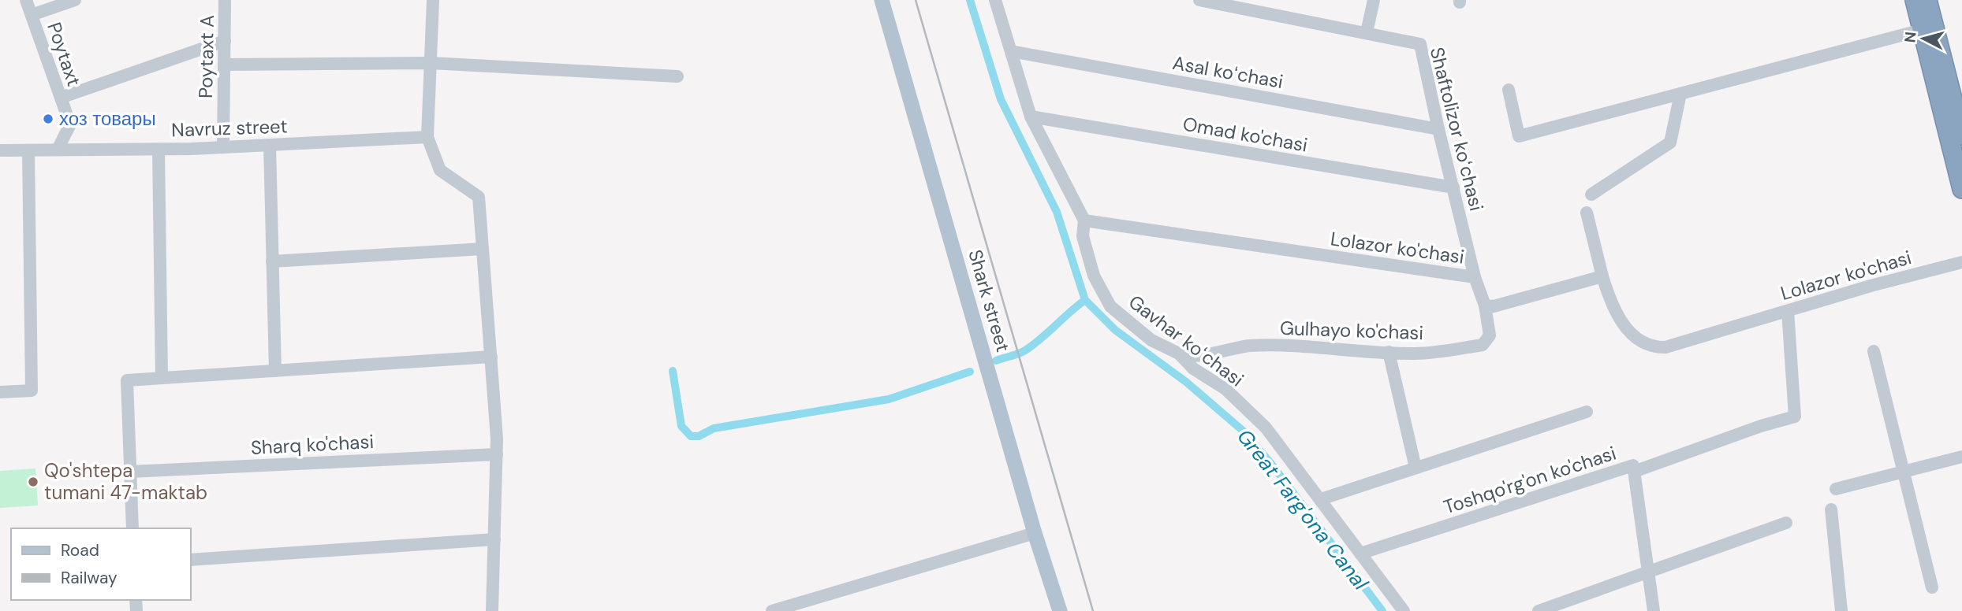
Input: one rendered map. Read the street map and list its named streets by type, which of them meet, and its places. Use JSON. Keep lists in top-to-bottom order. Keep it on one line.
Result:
{"streets":{"main road":["Shark street"],"street":["Poytaxt","Poytaxt A","Asal koʻchasi","Navruz street","Shaftolizor koʻchasi","Omad ko'chasi","Lolazor ko'chasi","Gulhayo ko'chasi","Gavhar koʻchasi","Sharq ko'chasi","Toshqo'rg'on ko'chasi"]},"crossings":[["Poytaxt","Navruz street"],["Poytaxt A","Navruz street"],["Asal koʻchasi","Shaftolizor koʻchasi"],["Asal koʻchasi","Gavhar koʻchasi"],["Shaftolizor koʻchasi","Omad ko'chasi"],["Shaftolizor koʻchasi","Lolazor ko'chasi"],["Omad ko'chasi","Gavhar koʻchasi"],["Lolazor ko'chasi","Gulhayo ko'chasi"],["Lolazor ko'chasi","Gavhar koʻchasi"],["Gulhayo ko'chasi","Gavhar koʻchasi"],["Gavhar koʻchasi","Toshqo'rg'on ko'chasi"]],"water":["Great Farg'ona Canal"],"places":["хоз товары","Qo'shtepa tumani 47-maktab"],"legend":["Road","Railway"],"north":"left"}
